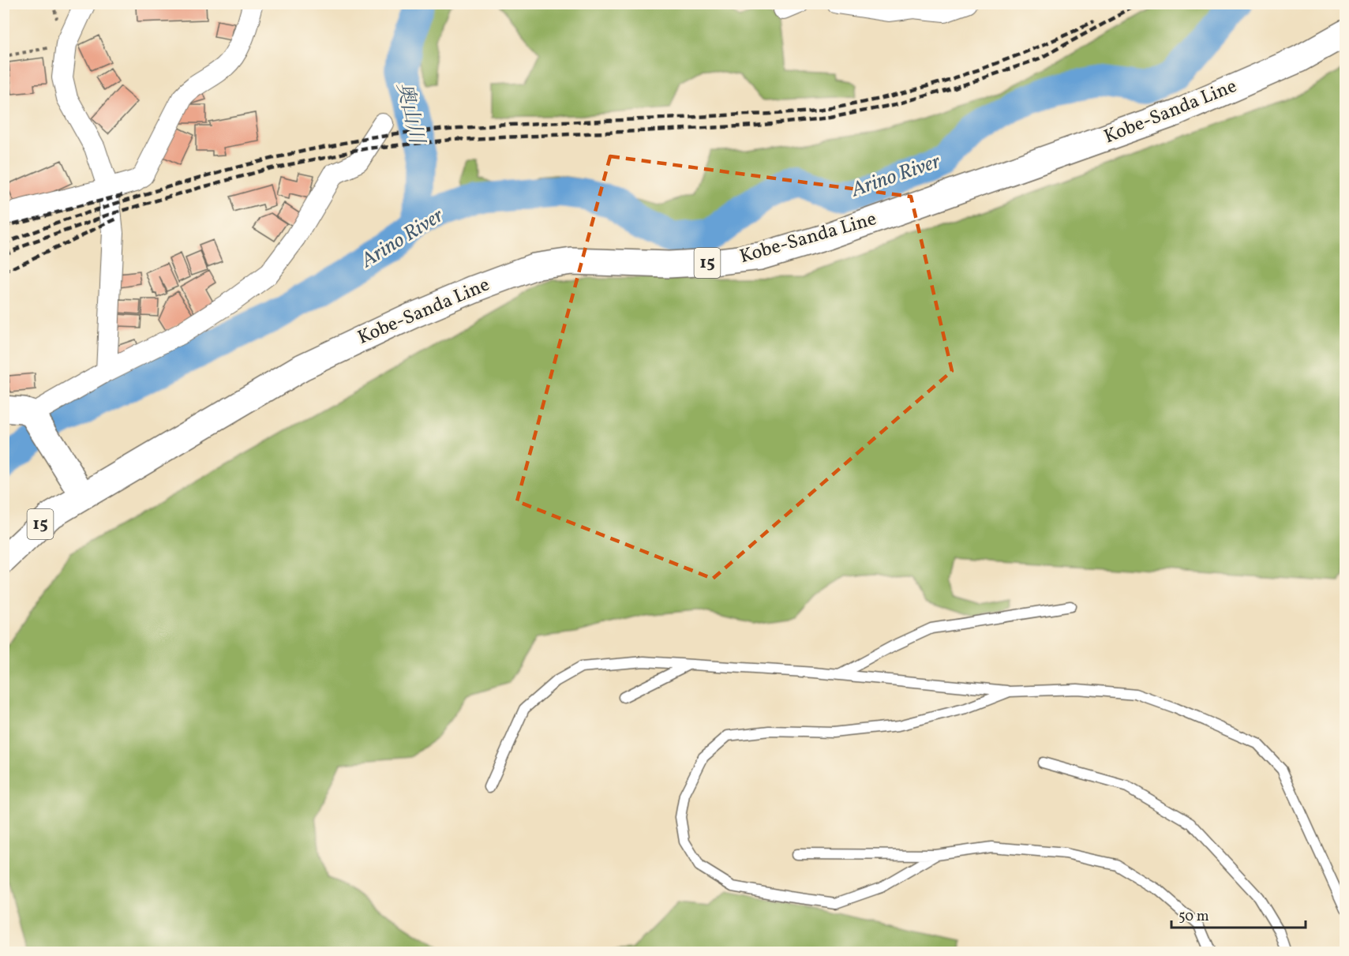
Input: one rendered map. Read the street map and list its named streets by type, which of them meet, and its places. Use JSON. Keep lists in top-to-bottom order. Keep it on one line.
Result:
{"streets":{"main road":["Kobe-Sanda Line","15"]},"water":["奥山川","Arino River"],"scale_bar":"50 m"}
